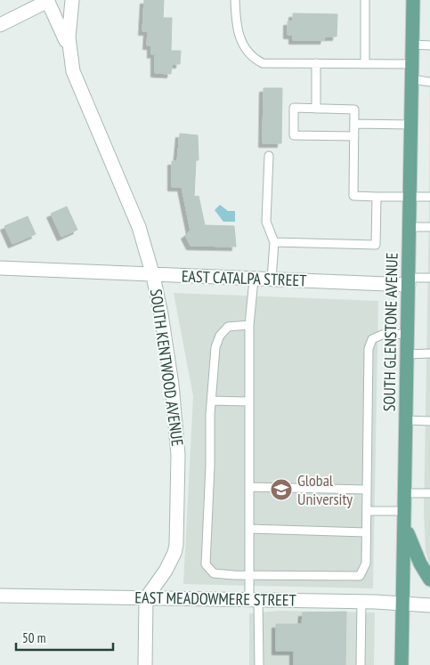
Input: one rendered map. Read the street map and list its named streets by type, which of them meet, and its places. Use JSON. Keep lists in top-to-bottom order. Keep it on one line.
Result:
{"streets":{"main road":["SOUTH GLENSTONE AVENUE"],"street":["EAST CATALPA STREET","SOUTH KENTWOOD AVENUE","EAST MEADOWMERE STREET"]},"crossings":[["EAST CATALPA STREET","SOUTH GLENSTONE AVENUE"],["EAST CATALPA STREET","SOUTH KENTWOOD AVENUE"],["SOUTH GLENSTONE AVENUE","EAST MEADOWMERE STREET"],["SOUTH KENTWOOD AVENUE","EAST MEADOWMERE STREET"]],"places":{"school or university":["Global University"]},"scale_bar":"50 m"}
